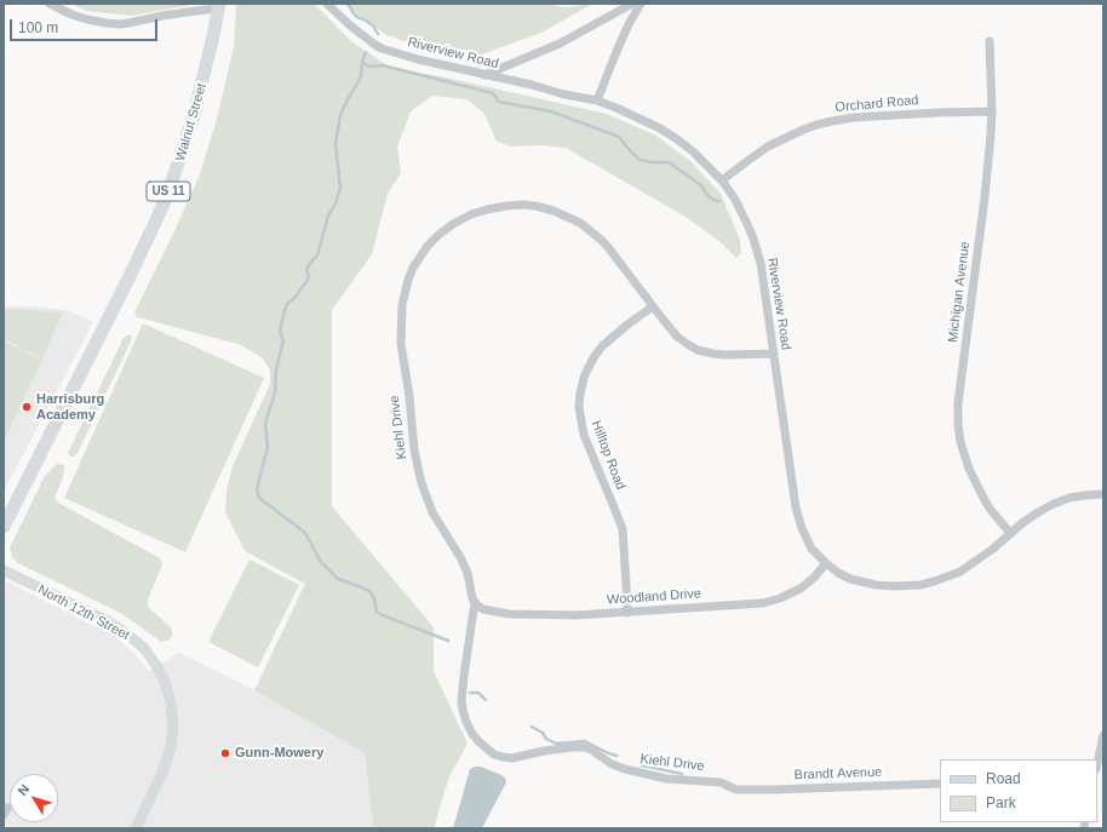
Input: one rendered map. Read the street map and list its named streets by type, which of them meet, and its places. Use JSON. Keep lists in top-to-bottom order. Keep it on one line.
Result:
{"streets":{"main road":["Walnut Street","US 11","North 12th Street"],"street":["Riverview Road","Orchard Road","Michigan Avenue","Kiehl Drive","Hilltop Road","Woodland Drive","Brandt Avenue"]},"crossings":[["Riverview Road","Orchard Road"],["Riverview Road","Michigan Avenue"],["Riverview Road","Kiehl Drive"],["Riverview Road","Woodland Drive"],["Orchard Road","Michigan Avenue"],["Kiehl Drive","Hilltop Road"],["Kiehl Drive","Woodland Drive"],["Kiehl Drive","Brandt Avenue"],["Hilltop Road","Woodland Drive"]],"places":["Harrisburg Academy","Gunn-Mowery"],"legend":["Road","Park"],"scale_bar":"100 m","north":"top left"}
